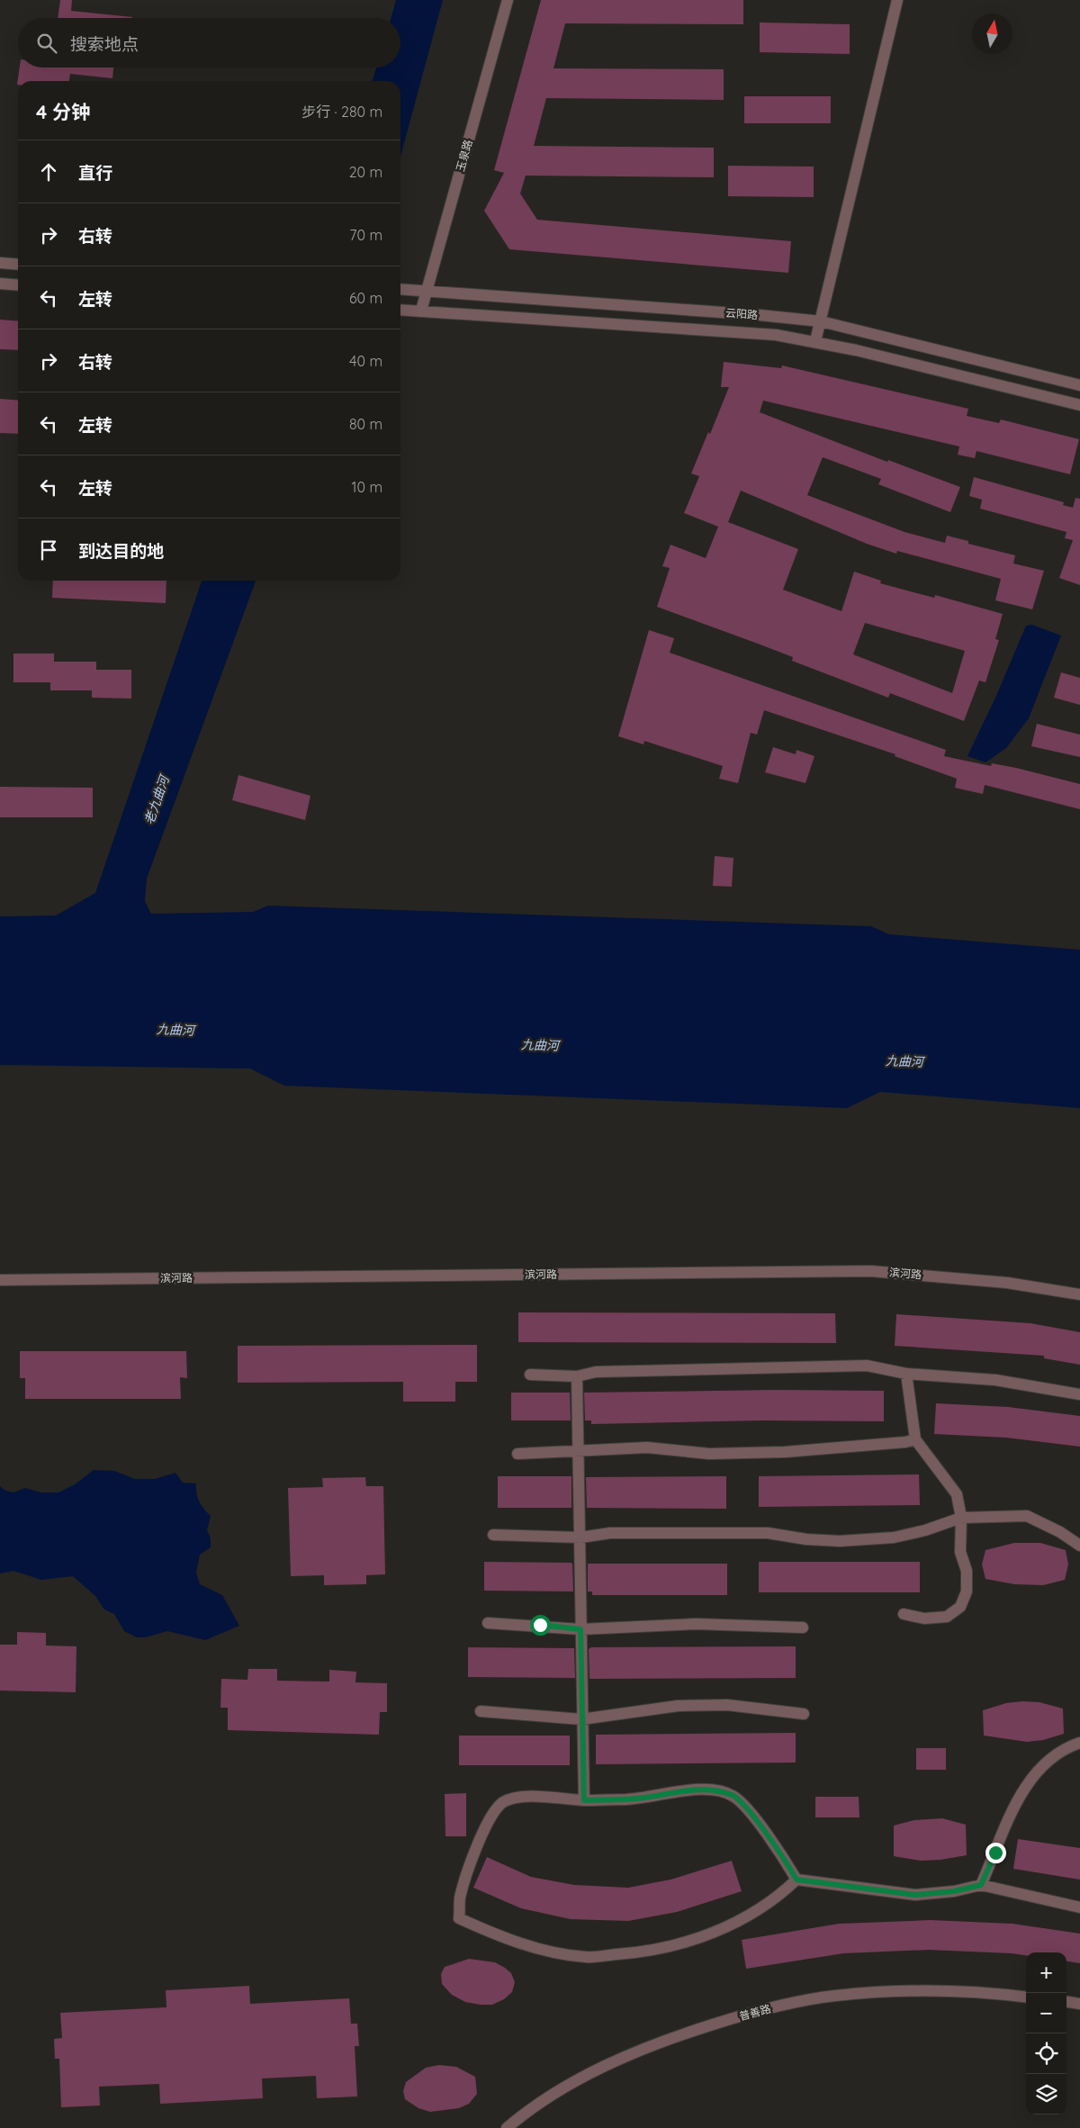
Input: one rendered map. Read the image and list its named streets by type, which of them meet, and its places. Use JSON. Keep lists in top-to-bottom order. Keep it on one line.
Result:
{"streets":{"street":["玉泉路","云阳路","滨河路","普善路"]},"crossings":[["玉泉路","云阳路"]],"water":["老九曲河","九曲河"],"north":"top","page":{"search":"搜索地点","heading":["4 分钟","步行 · 280 m"],"list":[["直行","20 m"],["右转","70 m"],["左转","60 m"],["右转","40 m"],["左转","80 m"],["左转","10 m"],"到达目的地"],"map_buttons":["+","−"]}}
